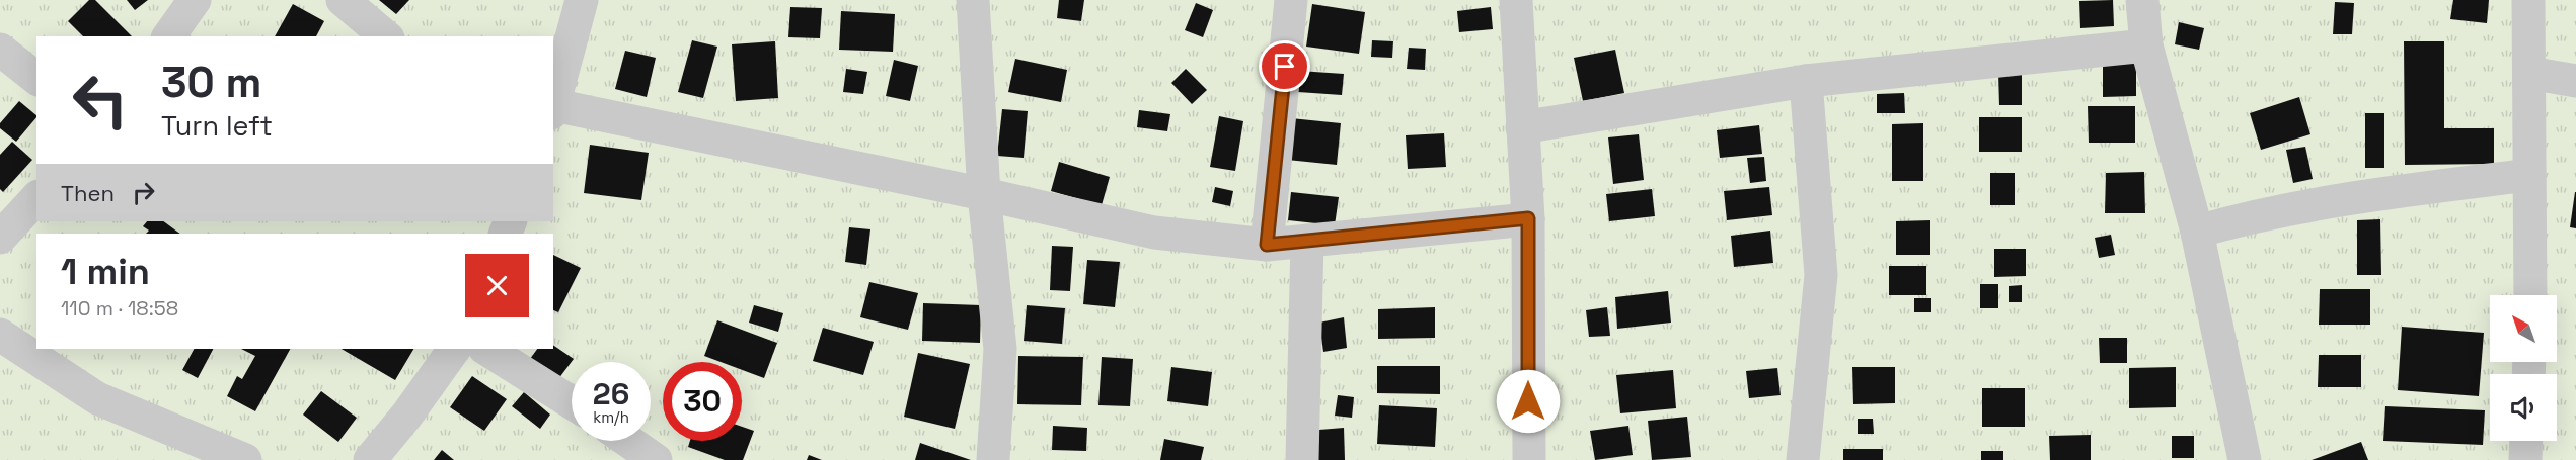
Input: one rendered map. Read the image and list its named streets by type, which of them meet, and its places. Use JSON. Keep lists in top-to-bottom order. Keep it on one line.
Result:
{"north":"top left","page":{"turn":["30 m","Turn left"],"then":"Then","heading":["1 min","110 m · 18:58"],"speed":"26 km/h","limit":"30"}}
